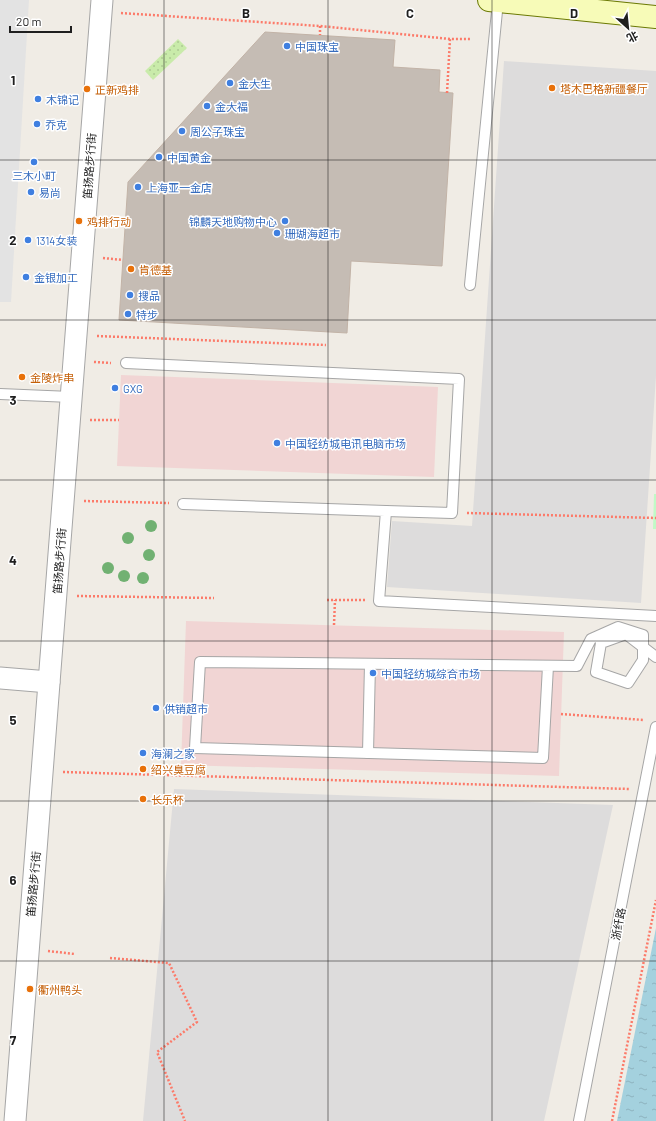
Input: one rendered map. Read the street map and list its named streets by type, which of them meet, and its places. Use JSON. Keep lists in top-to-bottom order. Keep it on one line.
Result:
{"streets":{"street":["笛扬路步行街"],"lane":["浙纤路"]},"places":["中国珠宝","金大生","塔木巴格新疆餐厅","正新鸡排","木锦记","金大福","乔克","周公子珠宝","中国黄金","三木小町","上海亚一金店","易尚","鸡排行动","锦麟天地购物中心","珊瑚海超市","1314女装","肯德基","金银加工","搜品","特步","金陵炸串","GXG","中国轻纺城电讯电脑市场","中国轻纺城综合市场","供销超市","海澜之家","绍兴臭豆腐","长乐杯","衢州鸭头"],"scale_bar":"20 m","north":"bottom right","grid":{"columns":["B","C","D"],"rows":["1","2","3","4","5","6","7"]}}
